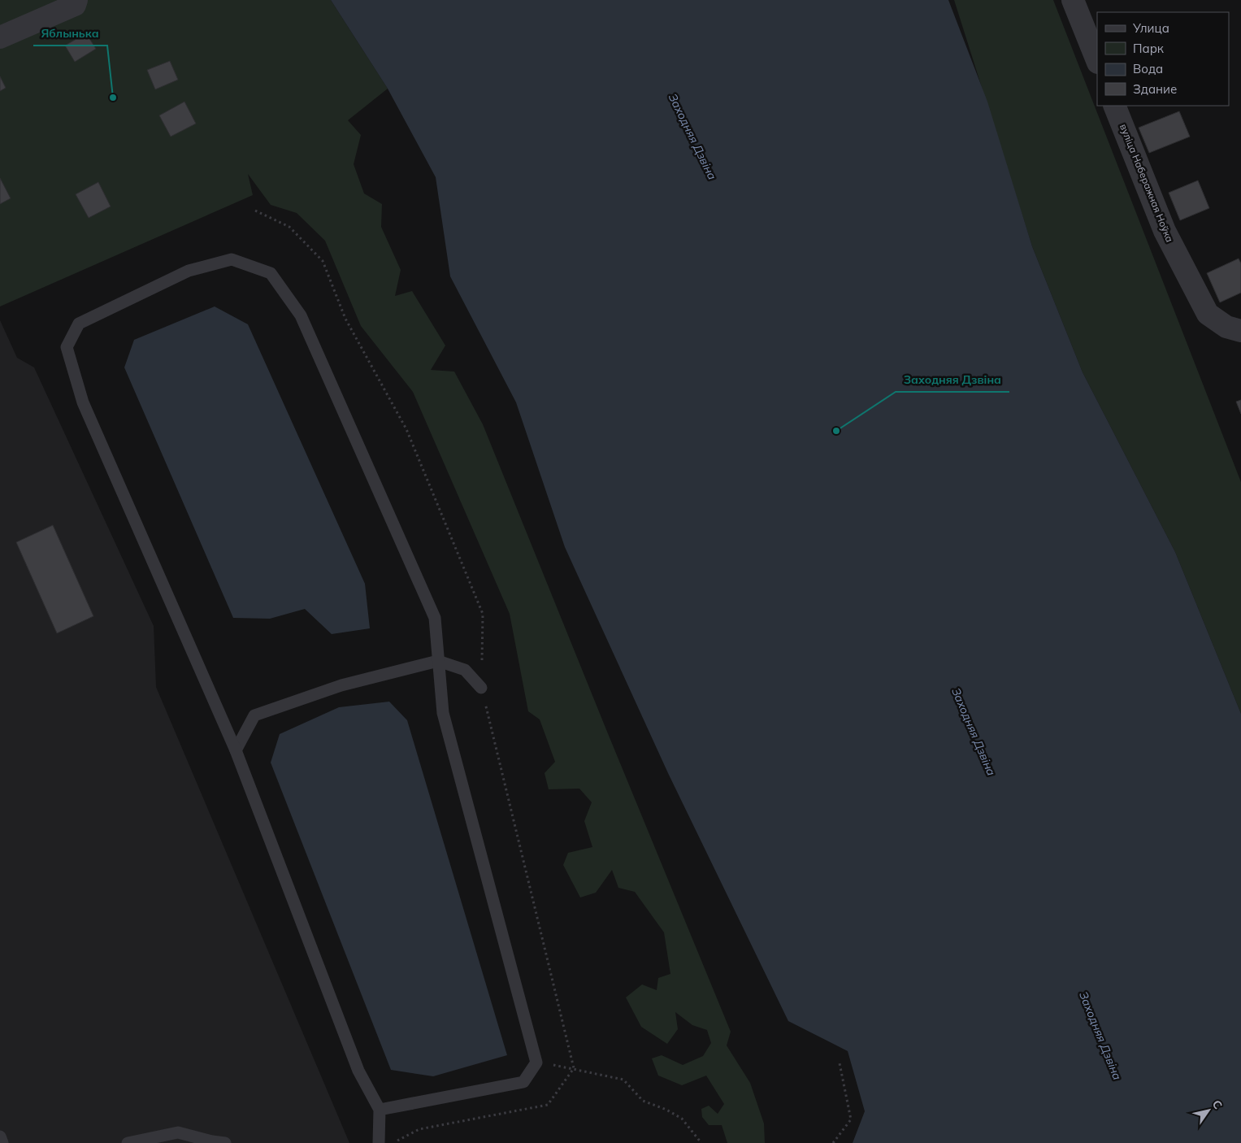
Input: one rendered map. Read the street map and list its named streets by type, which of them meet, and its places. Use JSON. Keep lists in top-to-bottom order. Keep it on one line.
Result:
{"streets":{"street":["вуліца Наберажная Ноўка"]},"water":["Заходняя Дзвіна"],"places":["Яблынька","Заходняя Дзвіна"],"legend":["Улица","Парк","Вода","Здание"],"north":"top right"}
